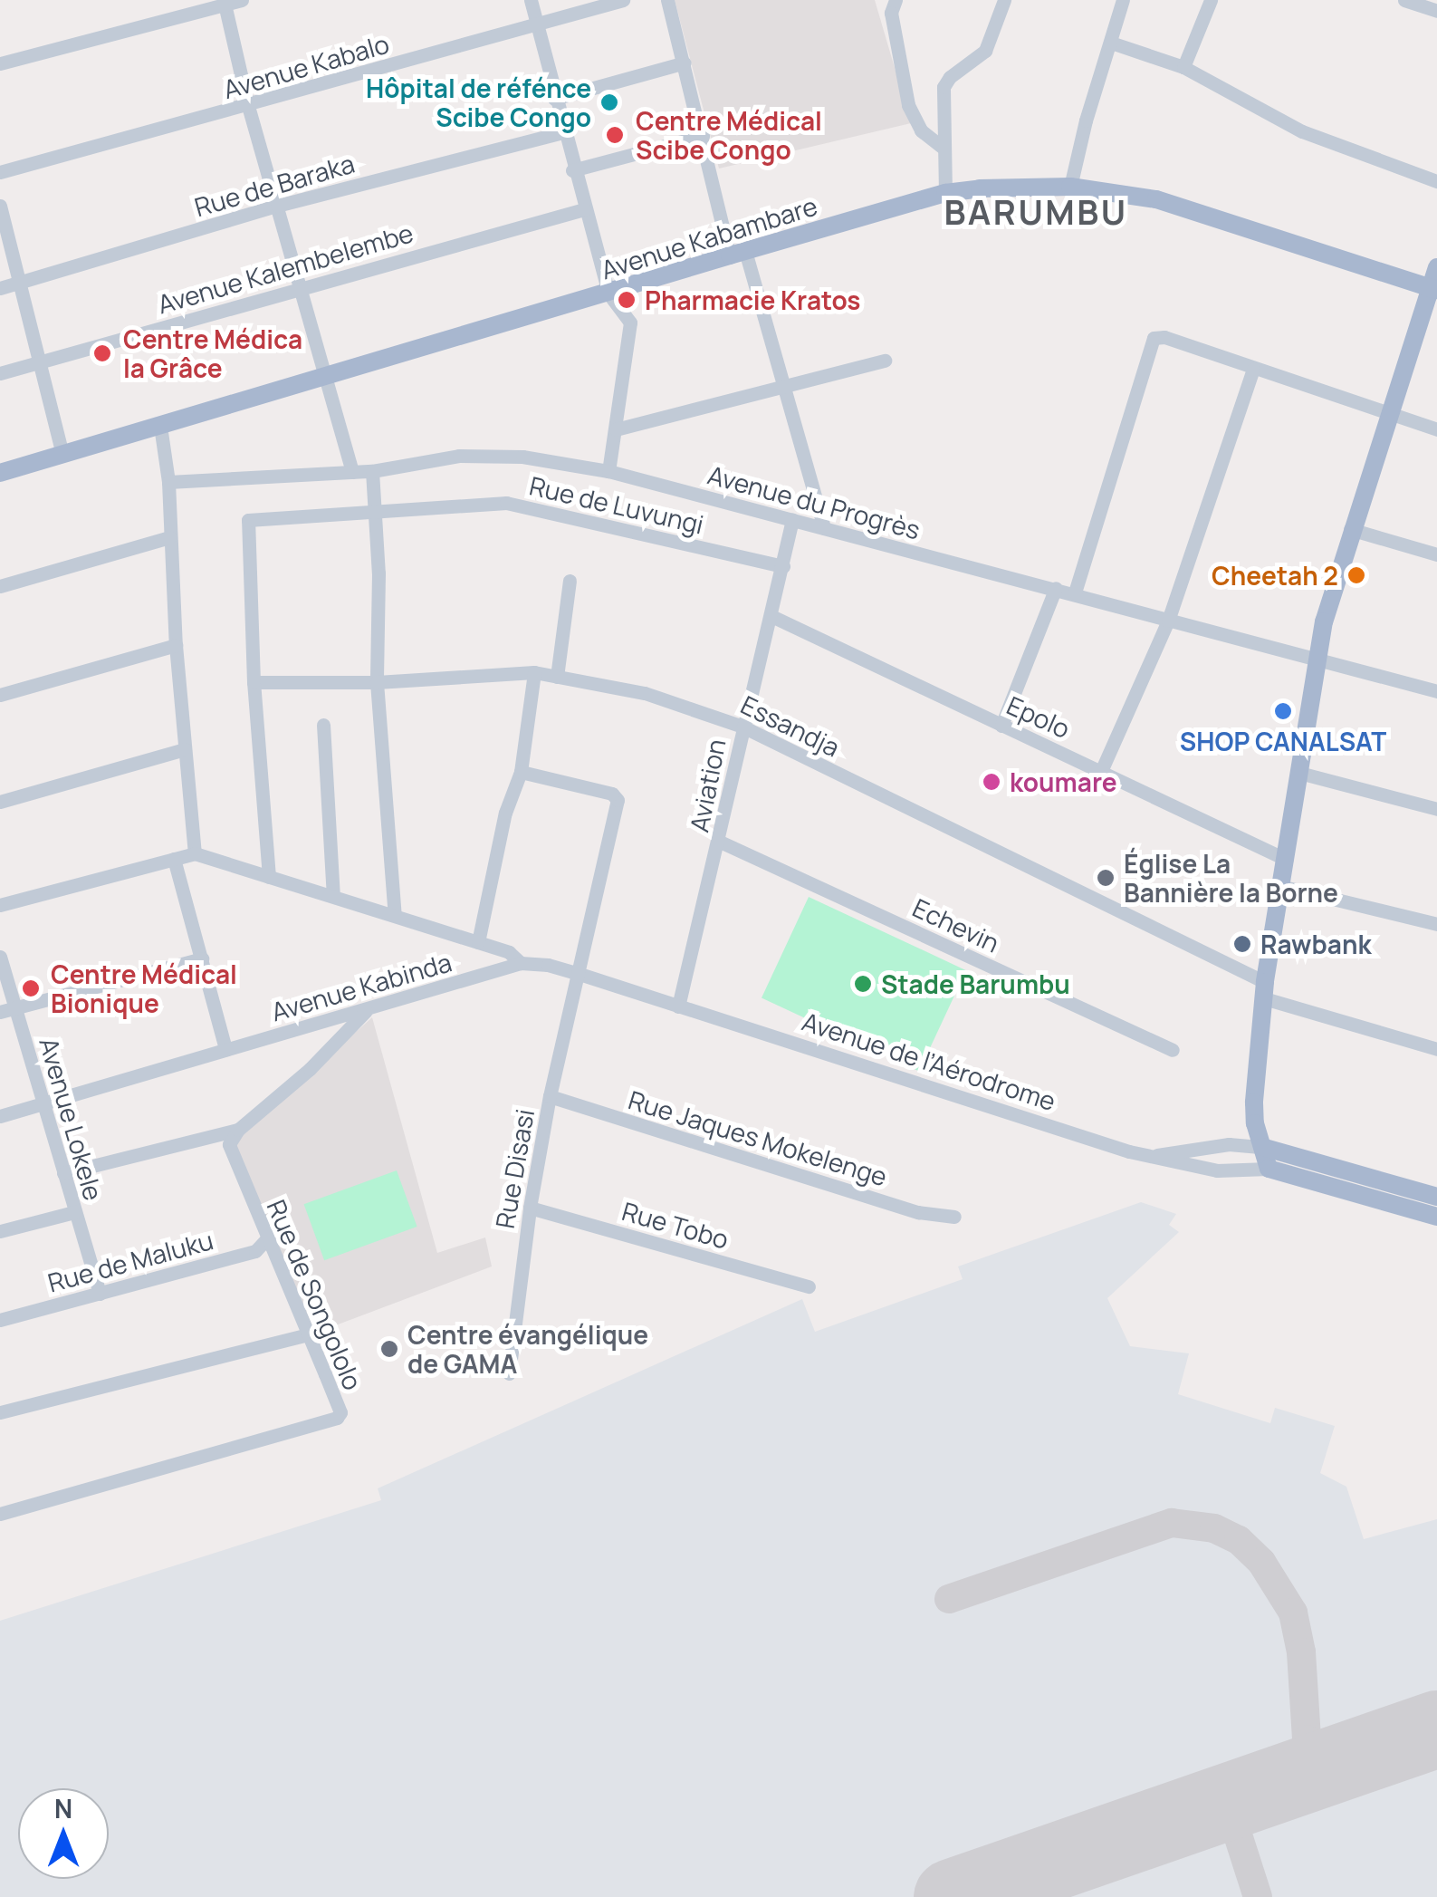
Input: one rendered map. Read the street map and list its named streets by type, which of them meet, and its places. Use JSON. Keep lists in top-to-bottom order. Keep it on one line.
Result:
{"streets":{"main road":["Avenue Kabambare","Avenue de l’Aérodrome"],"street":["Avenue Kabalo","Rue de Baraka","Avenue Kalembelembe","Avenue du Progrès","Rue de Luvungi","Epolo","Essandja","Aviation","Echevin","Avenue Kabinda","Avenue Lokele","Rue Jaques Mokelenge","Rue Disasi","Rue Tobo","Rue de Maluku","Rue de Songololo"]},"crossings":[["Avenue du Progrès","Aviation"],["Rue de Luvungi","Essandja"],["Rue de Luvungi","Aviation"],["Epolo","Aviation"],["Essandja","Aviation"],["Aviation","Echevin"],["Aviation","Avenue de l’Aérodrome"],["Avenue Kabinda","Avenue de l’Aérodrome"],["Avenue Kabinda","Avenue Lokele"],["Avenue Kabinda","Rue Disasi"],["Avenue de l’Aérodrome","Rue Disasi"],["Avenue Lokele","Rue de Maluku"],["Rue Jaques Mokelenge","Rue Disasi"],["Rue Disasi","Rue Tobo"],["Rue de Maluku","Rue de Songololo"]],"districts":["BARUMBU"],"places":["Hôpital de réfénce Scibe Congo","Centre Médical Scibe Congo","Pharmacie Kratos","Centre Médica la Grâce","Cheetah 2","SHOP CANALSAT","koumare","Église La Bannière la Borne","Rawbank","Stade Barumbu","Centre Médical Bionique","Centre évangélique de GAMA"],"north":"top"}
